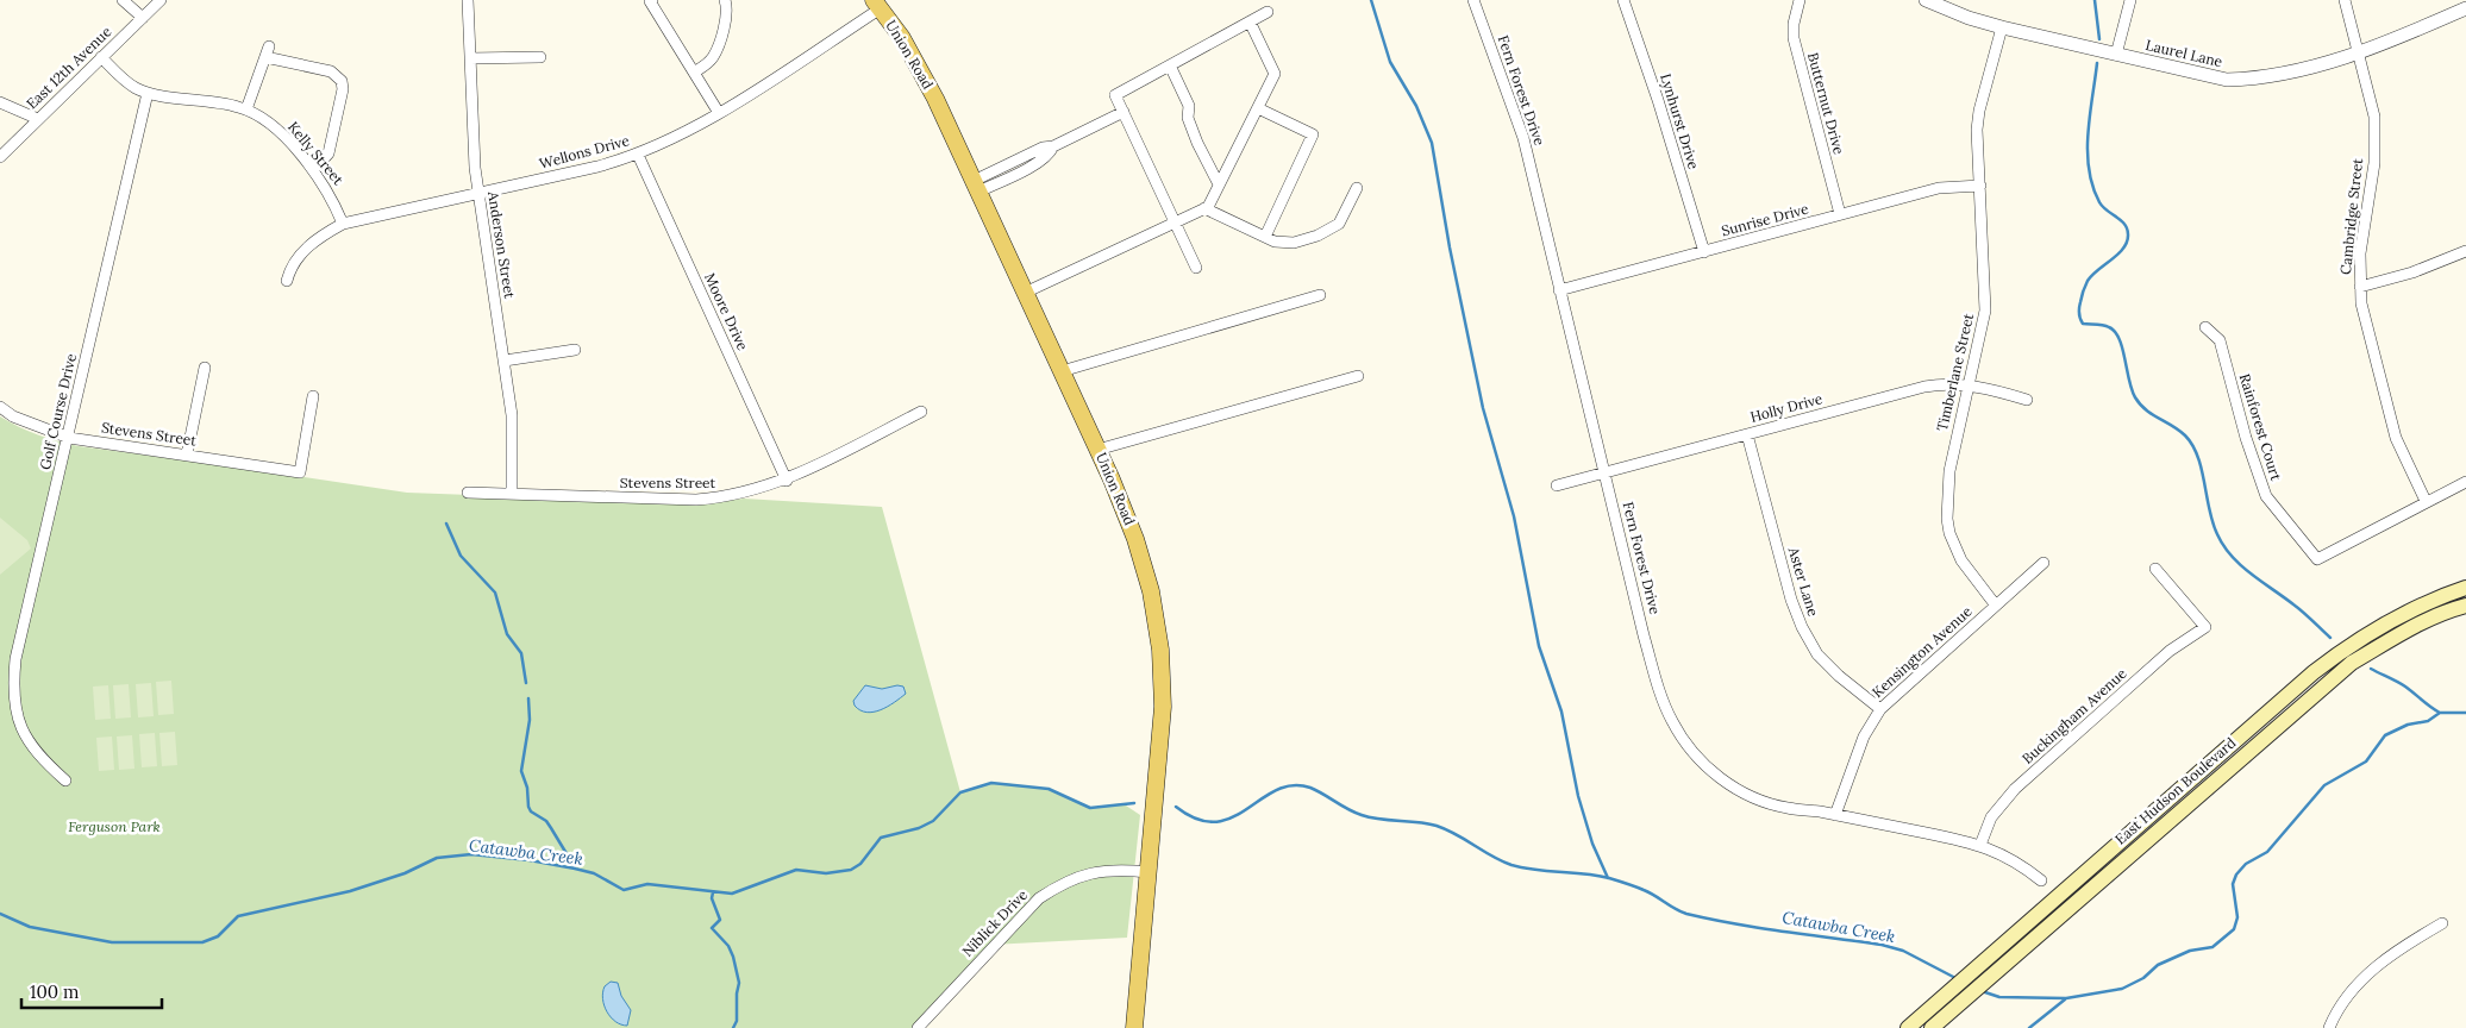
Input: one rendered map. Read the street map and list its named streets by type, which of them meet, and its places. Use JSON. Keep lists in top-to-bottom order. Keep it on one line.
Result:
{"streets":{"main road":["Union Road","East Hudson Boulevard"],"street":["Laurel Lane","East 12th Avenue","Fern Forest Drive","Butternut Drive","Lynhurst Drive","Wellons Drive","Kelly Street","Cambridge Street","Sunrise Drive","Anderson Street","Moore Drive","Timberlane Street","Holly Drive","Golf Course Drive","Rainforest Court","Stevens Street","Aster Lane","Kensington Avenue","Buckingham Avenue","Niblick Drive"]},"crossings":[["Laurel Lane","Cambridge Street"],["Laurel Lane","Timberlane Street"],["Union Road","Wellons Drive"],["Union Road","Niblick Drive"],["Fern Forest Drive","Sunrise Drive"],["Fern Forest Drive","Holly Drive"],["Fern Forest Drive","Kensington Avenue"],["Fern Forest Drive","Buckingham Avenue"],["Butternut Drive","Sunrise Drive"],["Lynhurst Drive","Sunrise Drive"],["Wellons Drive","Kelly Street"],["Wellons Drive","Anderson Street"],["Wellons Drive","Moore Drive"],["Kelly Street","Golf Course Drive"],["Cambridge Street","Rainforest Court"],["Sunrise Drive","Timberlane Street"],["Anderson Street","Stevens Street"],["Moore Drive","Stevens Street"],["Timberlane Street","Holly Drive"],["Timberlane Street","Kensington Avenue"],["Holly Drive","Aster Lane"],["Golf Course Drive","Stevens Street"],["Aster Lane","Kensington Avenue"]],"water":["Catawba Creek"],"parks":["Ferguson Park"],"scale_bar":"100 m"}
